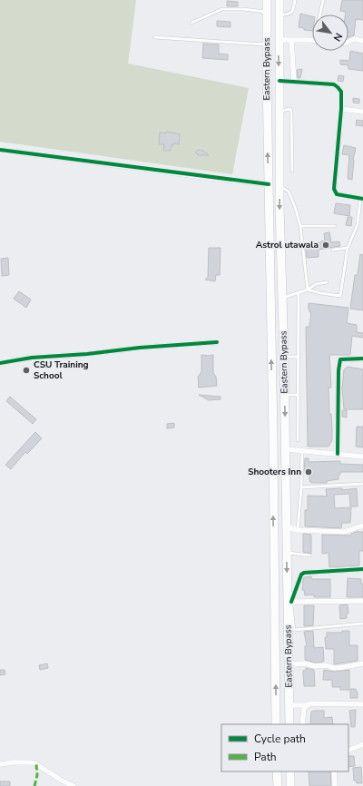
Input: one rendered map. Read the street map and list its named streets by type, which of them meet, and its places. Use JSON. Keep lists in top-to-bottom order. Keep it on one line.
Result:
{"streets":{"main road":["Eastern Bypass"]},"places":["Astrol utawala","CSU Training School","Shooters Inn"],"legend":["Cycle path","Path"],"north":"bottom right"}
